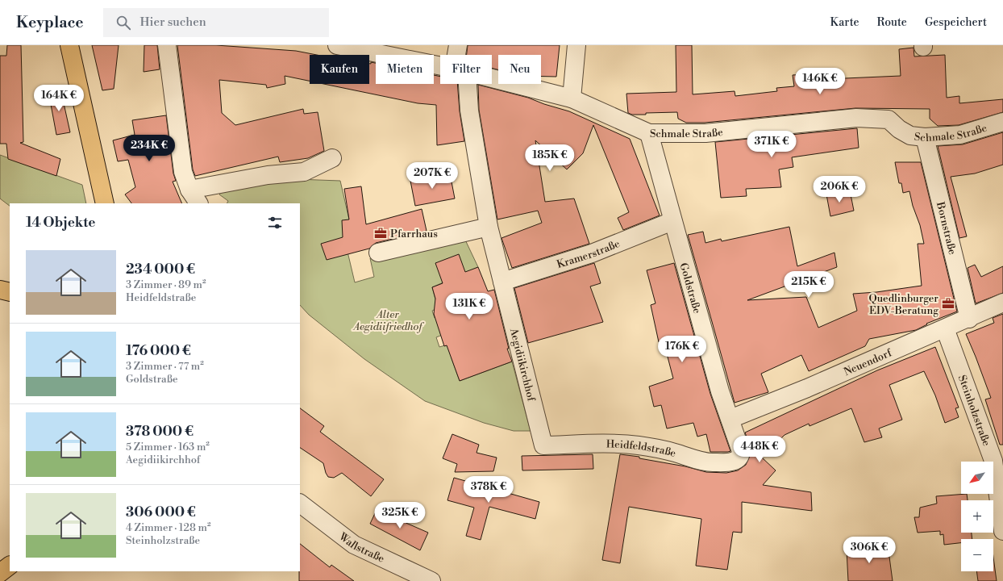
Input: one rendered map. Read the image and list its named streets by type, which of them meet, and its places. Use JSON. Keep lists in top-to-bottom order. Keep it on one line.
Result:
{"streets":{"street":["Schmale Straße","Bornstraße","Kramerstraße","Goldstraße","Neuendorf","Aegidiikirchhof","Steinholzstraße","Heidfeldstraße","Wallstraße"]},"crossings":[["Schmale Straße","Bornstraße"],["Schmale Straße","Goldstraße"],["Bornstraße","Neuendorf"],["Kramerstraße","Goldstraße"],["Kramerstraße","Aegidiikirchhof"],["Goldstraße","Neuendorf"],["Goldstraße","Heidfeldstraße"],["Neuendorf","Steinholzstraße"],["Aegidiikirchhof","Heidfeldstraße"]],"parks":["Alter Aegidiifriedhof"],"places":{"office":["Pfarrhaus","Quedlinburger EDV-Beratung"]},"north":"bottom left","page":{"header":"Keyplace","search":"Hier suchen","nav":["Karte","Route","Gespeichert"],"chip":["Kaufen","Mieten","Filter","Neu"],"price":["146K €","164K €","371K €","234K €","185K €","207K €","206K €","215K €","131K €","176K €","448K €","378K €","325K €","306K €"],"heading":"14 Objekte","list":[{"name":"234 000 €","note":"3 Zimmer · 89 m² · Heidfeldstraße"},{"name":"176 000 €","note":"3 Zimmer · 77 m² · Goldstraße"},{"name":"378 000 €","note":"5 Zimmer · 163 m² · Aegidiikirchhof"},{"name":"306 000 €","note":"4 Zimmer · 128 m² · Steinholzstraße"}],"map_buttons":["+","−"]}}
